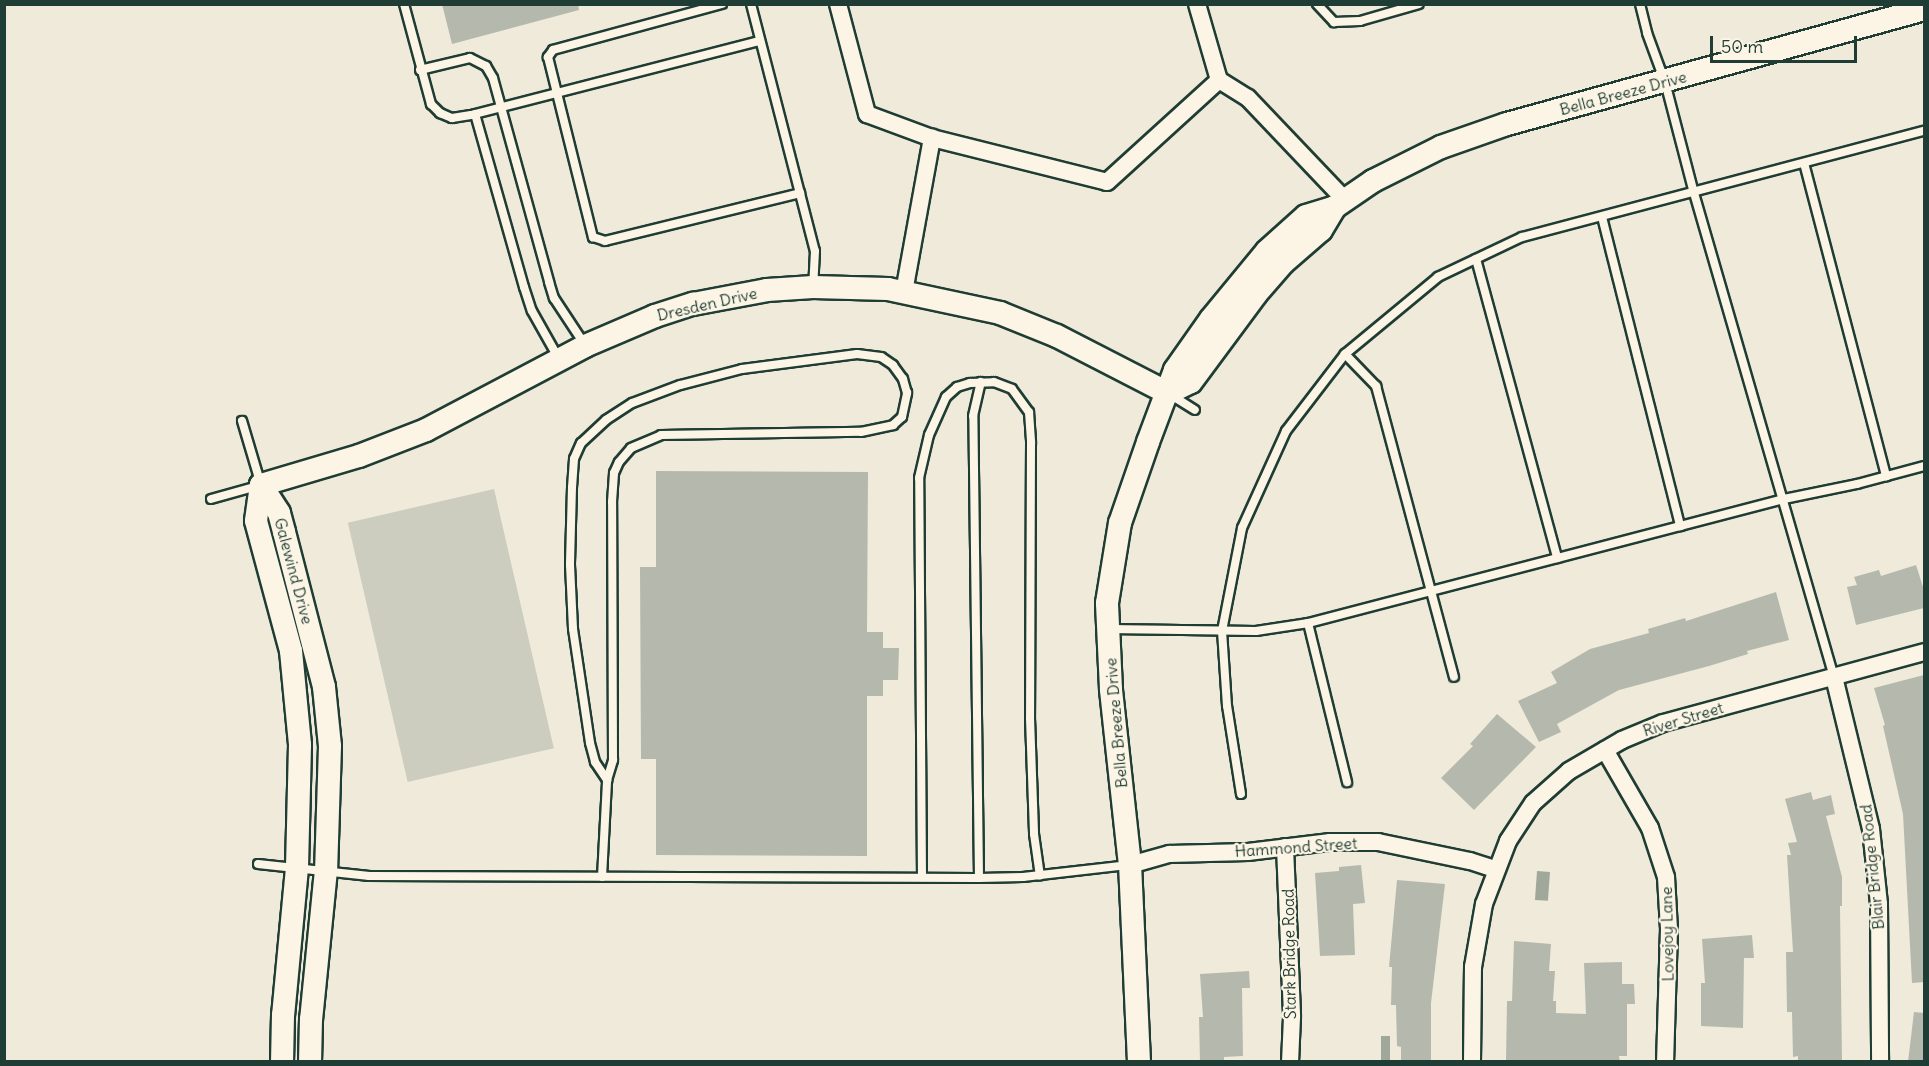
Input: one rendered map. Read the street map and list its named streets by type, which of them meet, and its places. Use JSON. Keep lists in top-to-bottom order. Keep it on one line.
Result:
{"streets":{"street":["Bella Breeze Drive","Dresden Drive","Galewind Drive","River Street","Hammond Street","Blair Bridge Road","Lovejoy Lane","Stark Bridge Road"]},"crossings":[["Bella Breeze Drive","Dresden Drive"],["Bella Breeze Drive","Hammond Street"],["Dresden Drive","Galewind Drive"],["River Street","Hammond Street"],["River Street","Blair Bridge Road"],["River Street","Lovejoy Lane"],["Hammond Street","Stark Bridge Road"]],"scale_bar":"50 m"}
